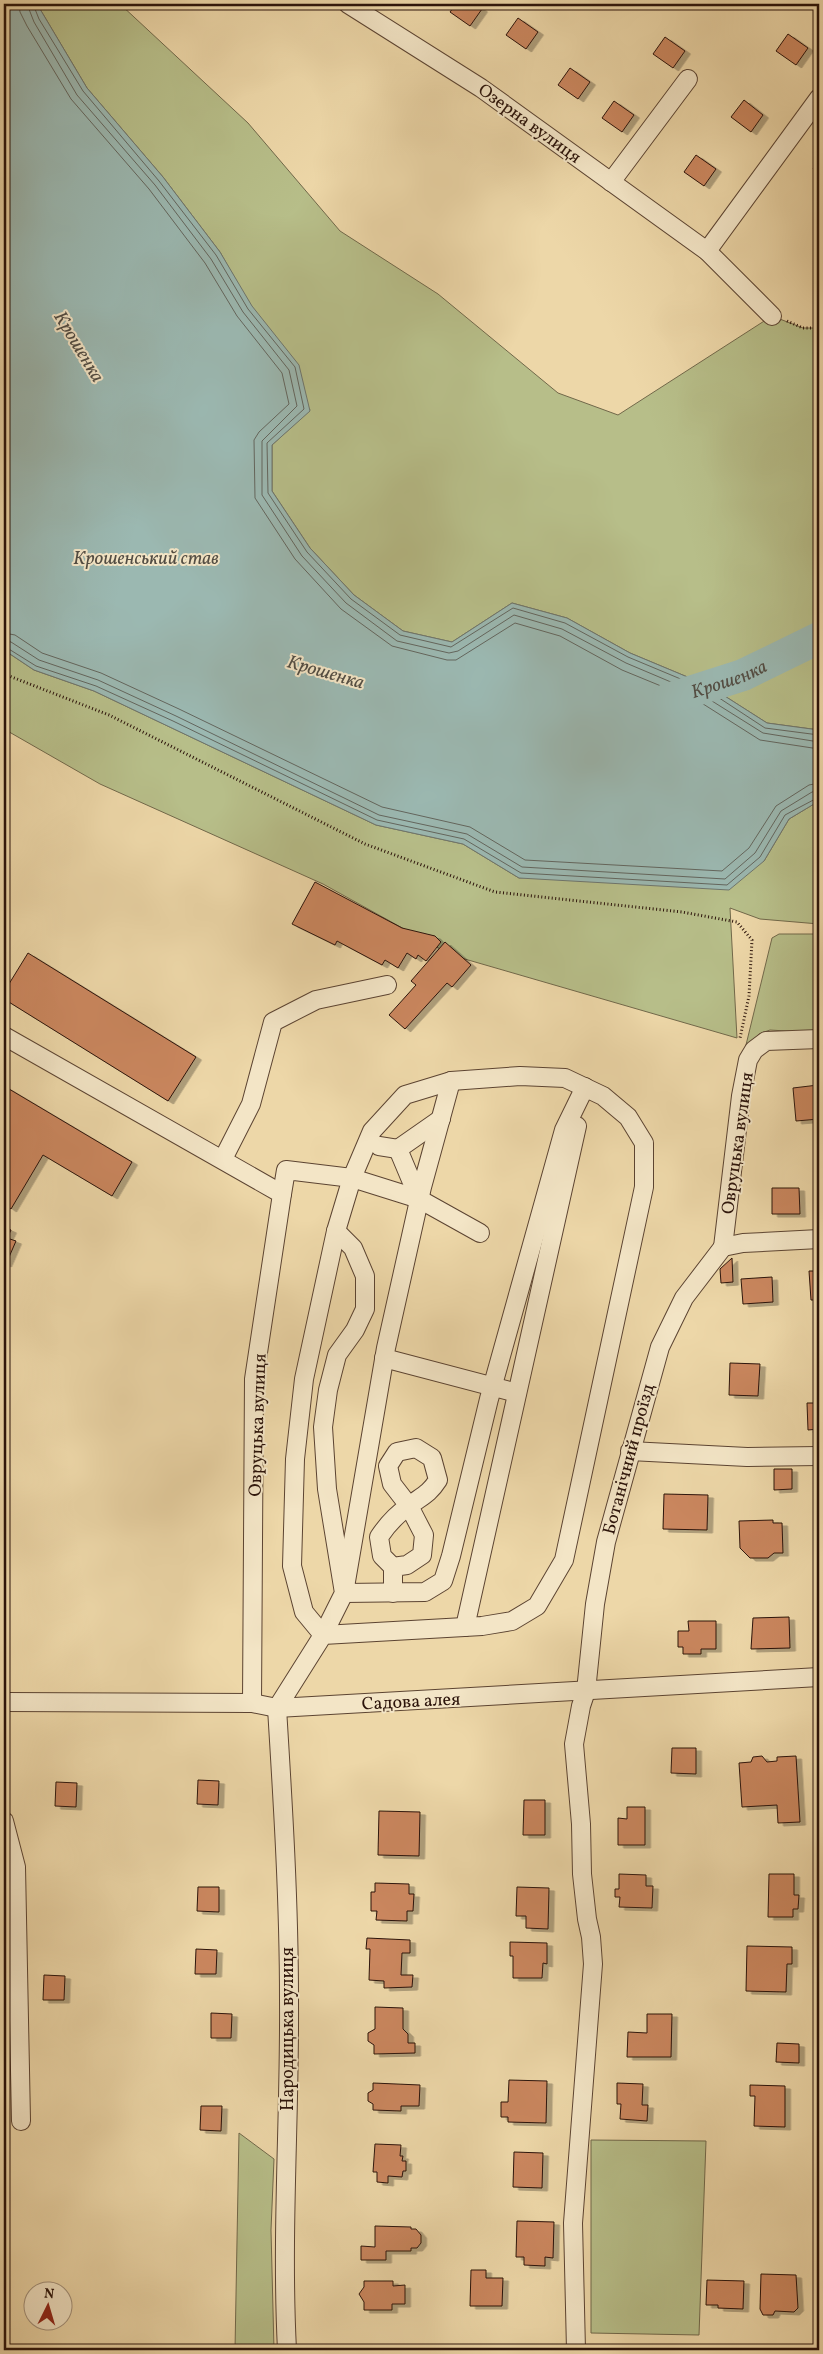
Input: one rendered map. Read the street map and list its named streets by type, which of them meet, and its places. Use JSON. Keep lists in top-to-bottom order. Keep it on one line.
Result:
{"streets":{"street":["Озерна вулиця","Овруцька вулиця","Ботанічний проїзд","Садова алея","Народицька вулиця"]},"crossings":[["Овруцька вулиця","Ботанічний проїзд"],["Овруцька вулиця","Садова алея"],["Ботанічний проїзд","Садова алея"],["Садова алея","Народицька вулиця"]],"water":["Крошенка","Крошенський став"],"north":"top"}
